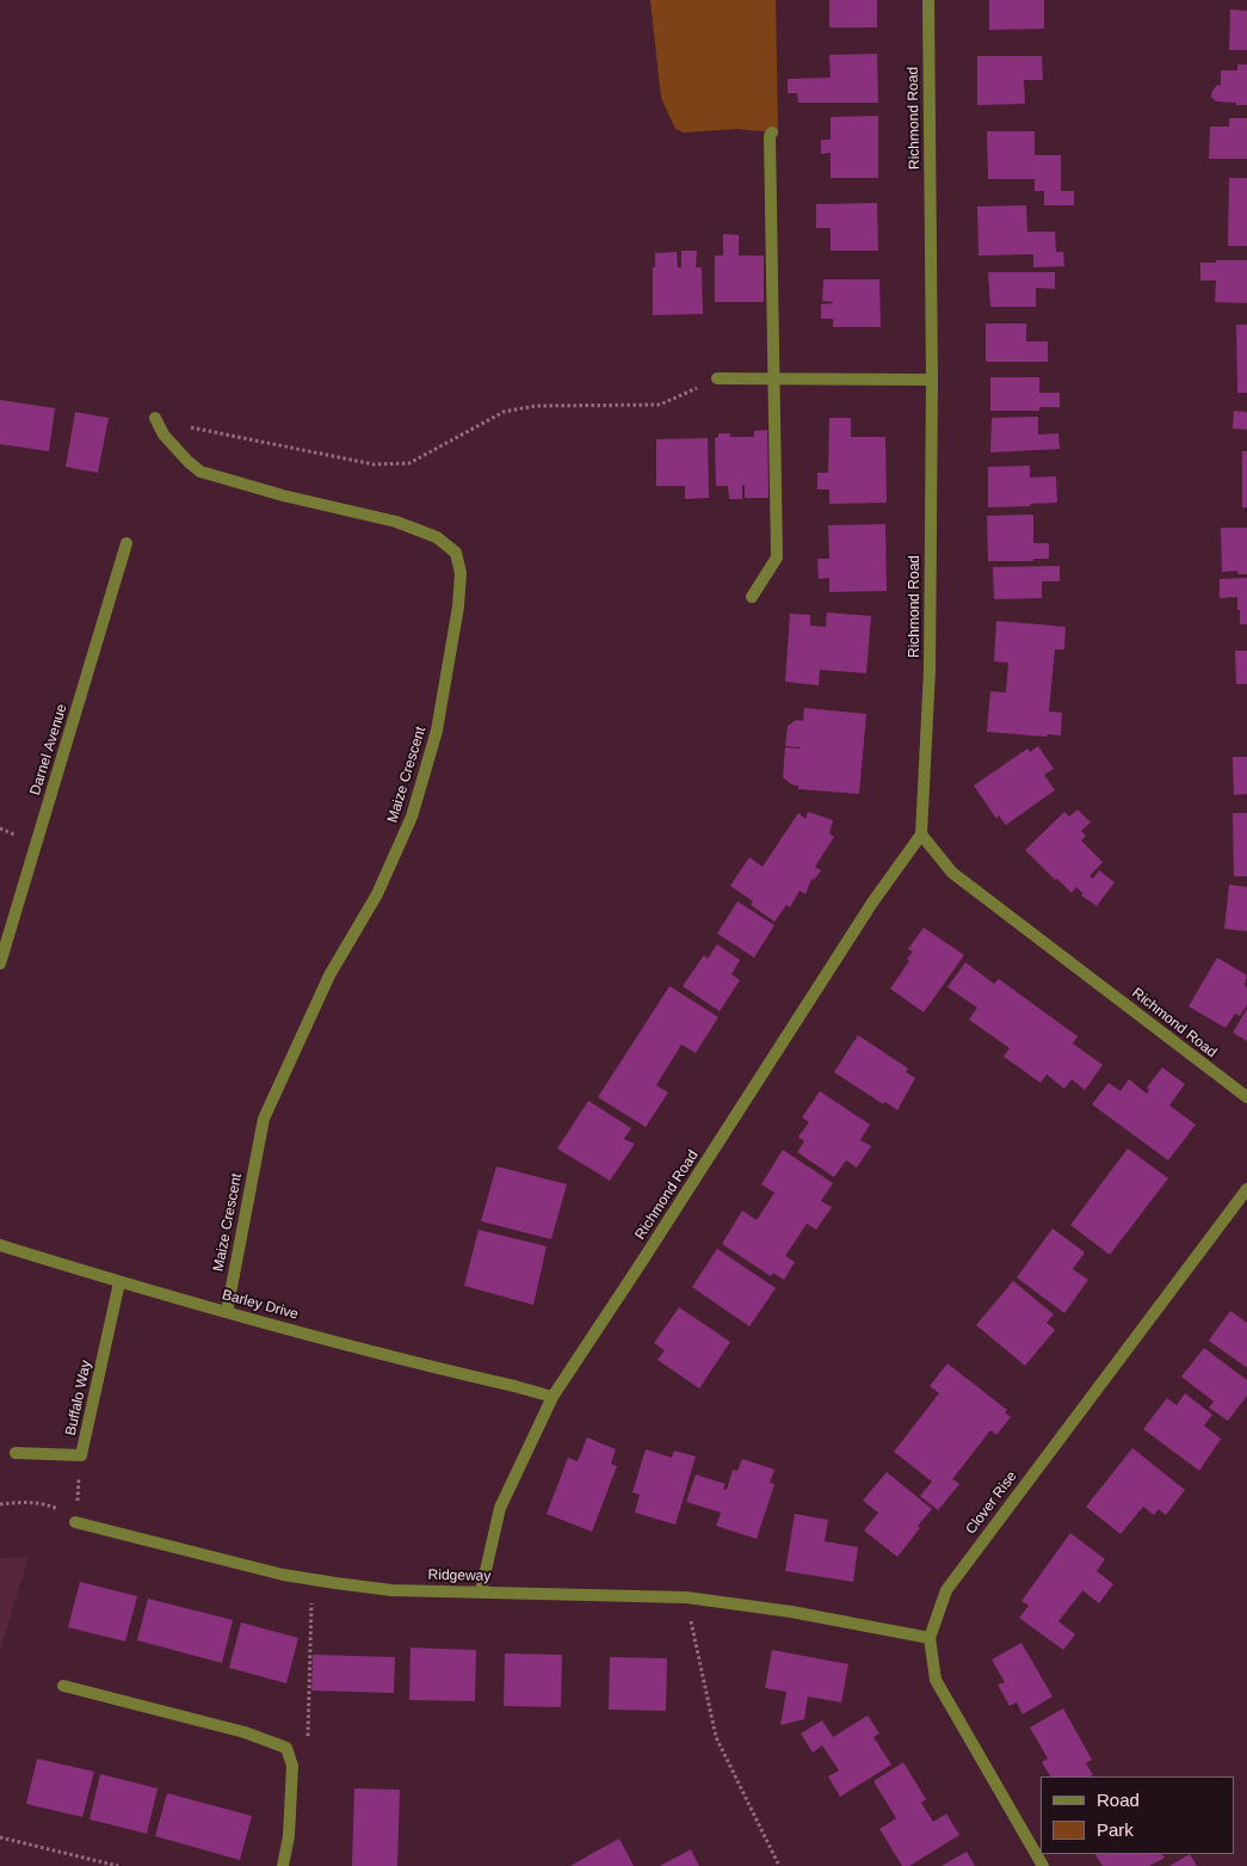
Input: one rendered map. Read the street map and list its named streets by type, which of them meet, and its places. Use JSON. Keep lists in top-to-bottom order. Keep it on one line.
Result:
{"streets":{"street":["Richmond Road","Darnel Avenue","Maize Crescent","Barley Drive","Buffalo Way","Clover Rise","Ridgeway"]},"crossings":[["Richmond Road","Barley Drive"],["Richmond Road","Ridgeway"],["Maize Crescent","Barley Drive"],["Barley Drive","Buffalo Way"],["Clover Rise","Ridgeway"]],"legend":["Road","Park"]}
